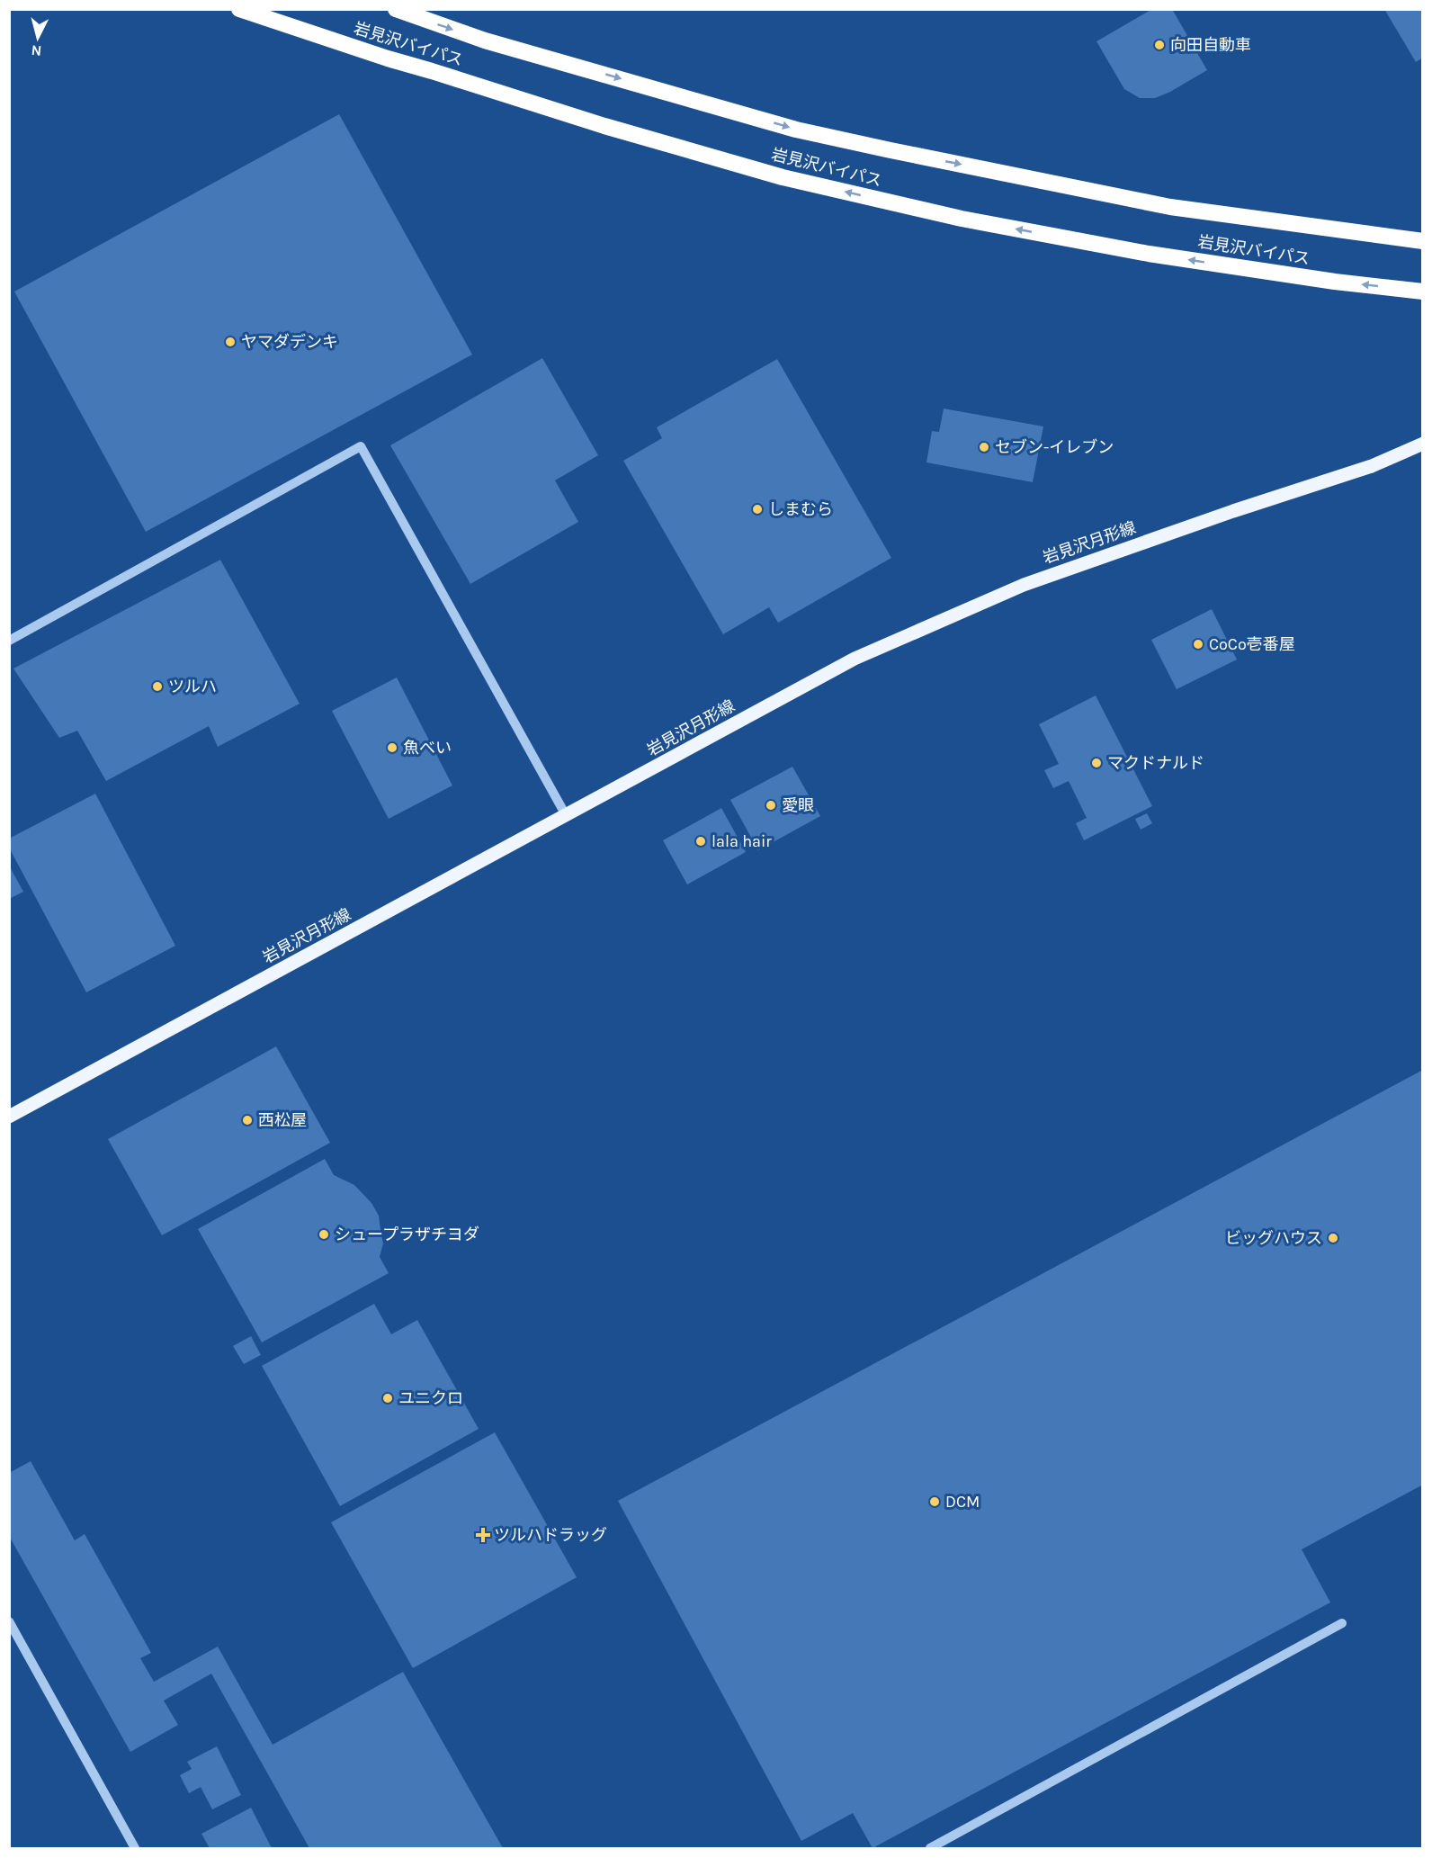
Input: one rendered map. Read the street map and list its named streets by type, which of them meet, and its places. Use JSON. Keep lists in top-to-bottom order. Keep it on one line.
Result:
{"streets":{"highway":["岩見沢バイパス"],"main road":["岩見沢月形線"]},"places":{"other":["向田自動車","ヤマダデンキ","セブン-イレブン","しまむら","CoCo壱番屋","ツルハ","魚べい","マクドナルド","愛眼","lala hair","西松屋","シュープラザチヨダ","ビッグハウス","ユニクロ","DCM"],"health":["ツルハドラッグ"]},"north":"bottom"}
